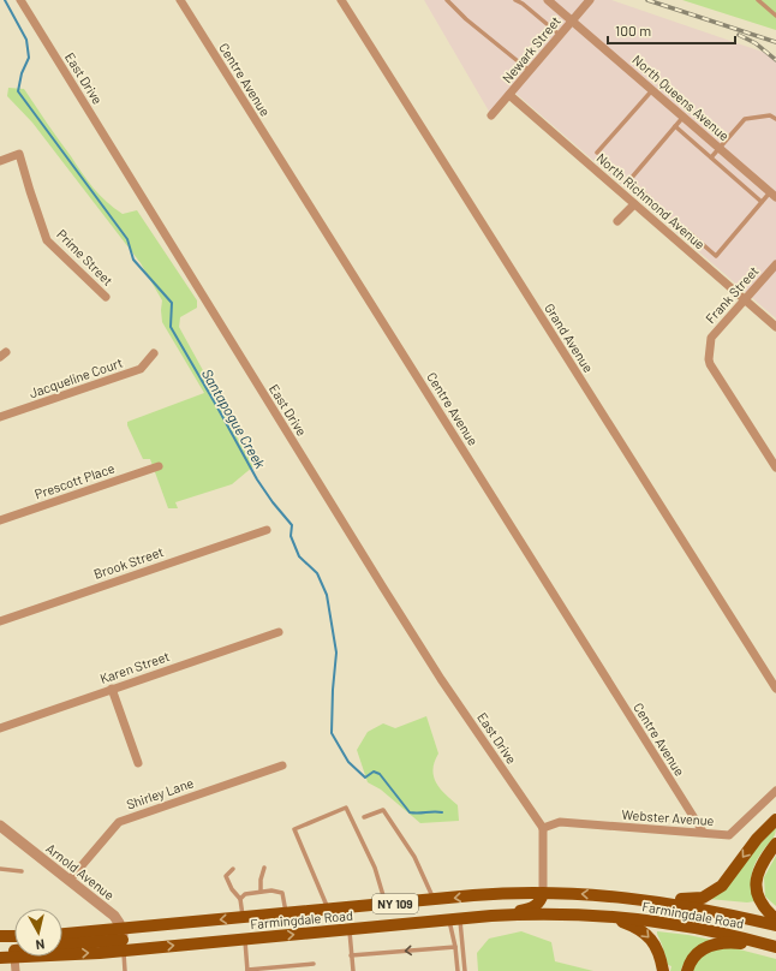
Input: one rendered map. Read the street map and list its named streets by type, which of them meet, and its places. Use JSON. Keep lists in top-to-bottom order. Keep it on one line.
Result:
{"streets":{"main road":["NY 109","Farmingdale Road"],"street":["Newark Street","East Drive","Centre Avenue","North Queens Avenue","North Richmond Avenue","Prime Street","Frank Street","Grand Avenue","Jacqueline Court","Prescott Place","Brook Street","Karen Street","Shirley Lane","Webster Avenue","Arnold Avenue"]},"crossings":[["Newark Street","North Queens Avenue"],["Newark Street","North Richmond Avenue"],["East Drive","Webster Avenue"],["Centre Avenue","Webster Avenue"],["North Richmond Avenue","Frank Street"],["Shirley Lane","Arnold Avenue"],["Arnold Avenue","Farmingdale Road"]],"water":["Santapogue Creek"],"scale_bar":"100 m","north":"bottom"}
